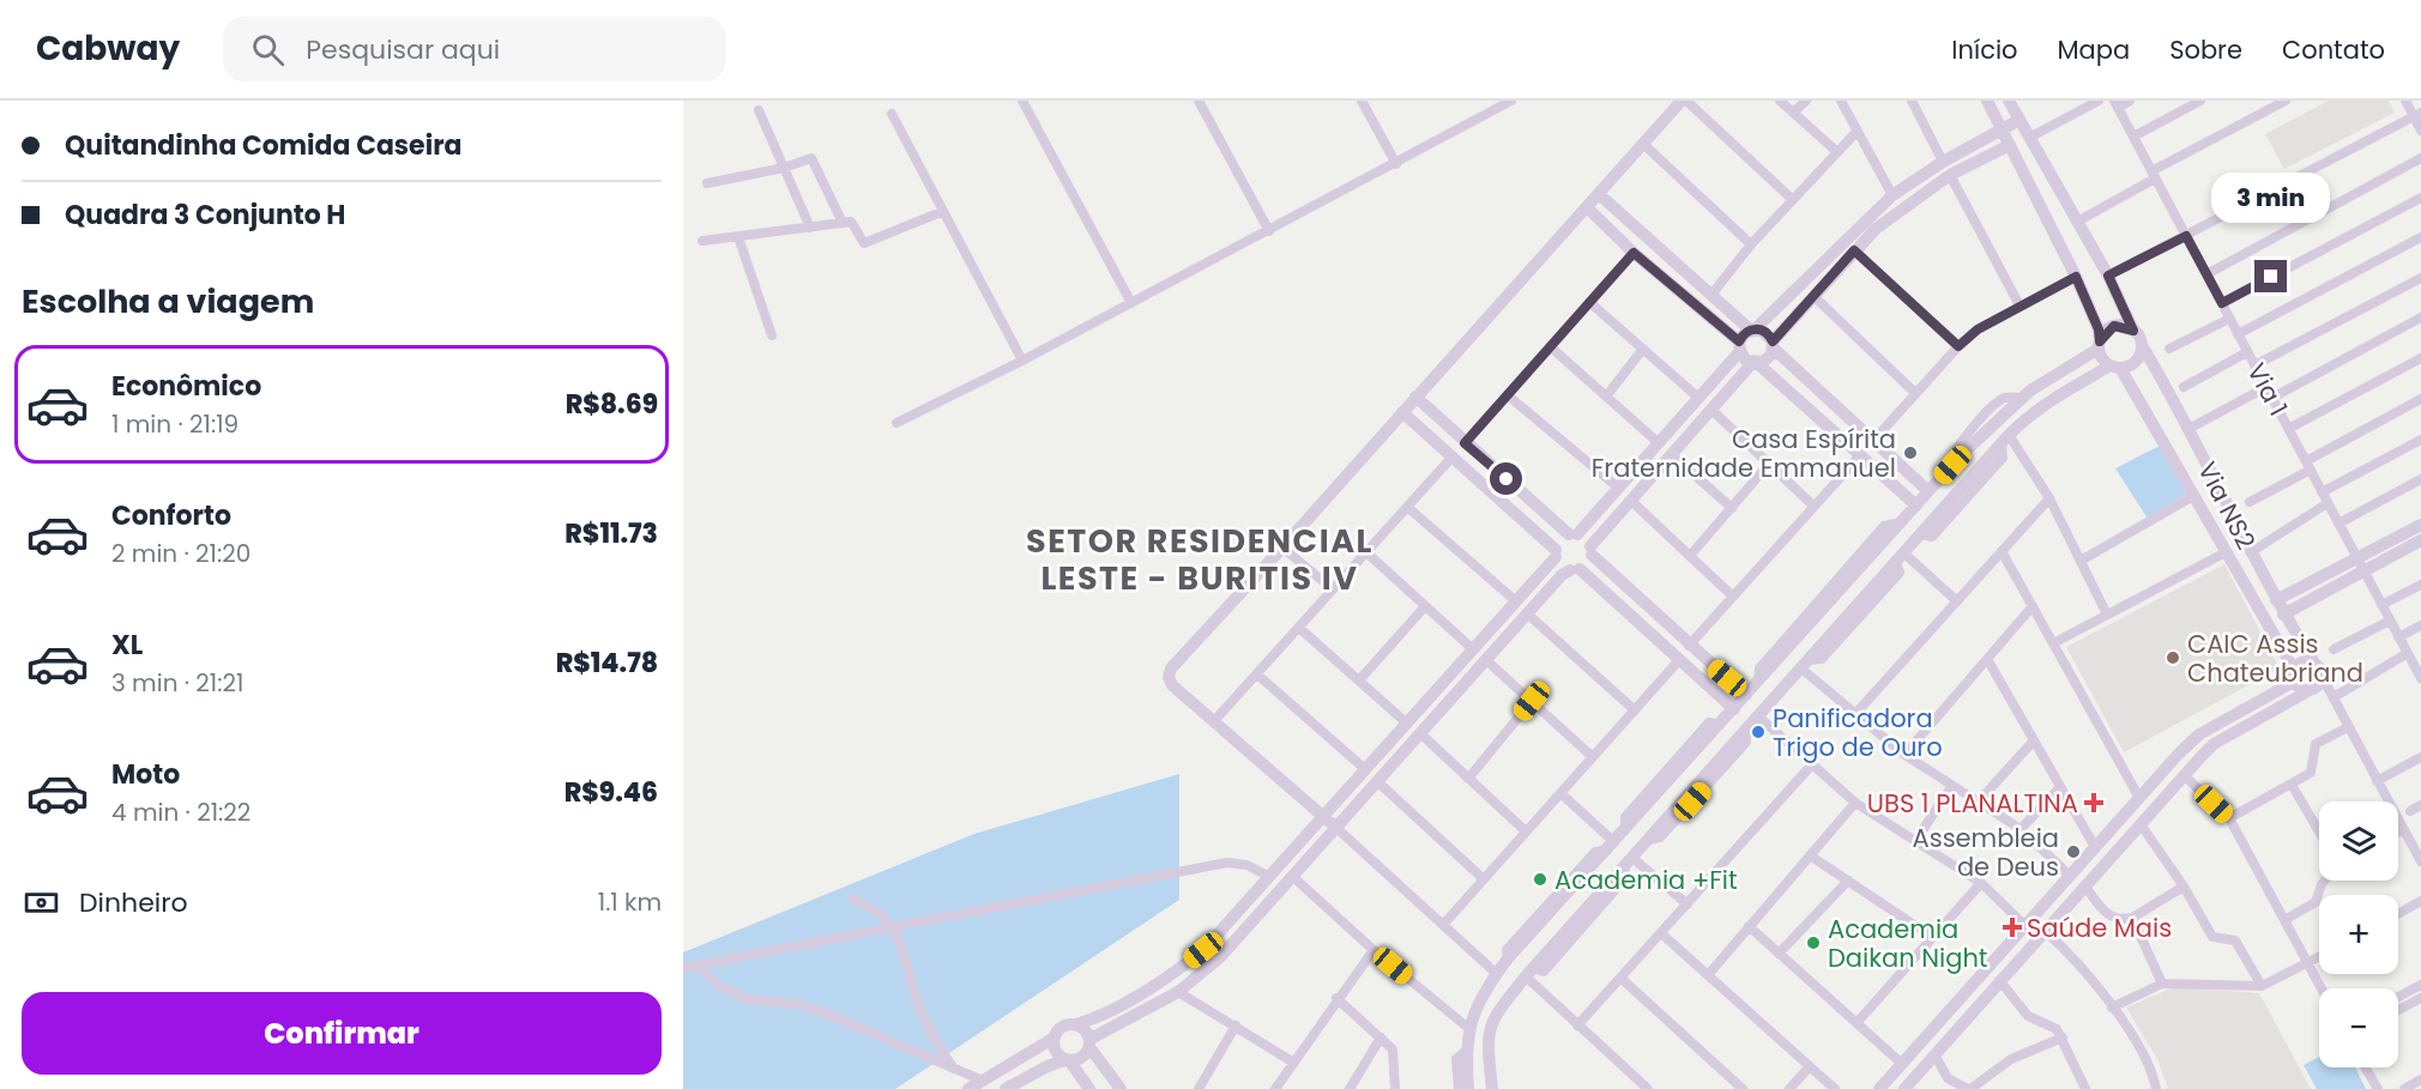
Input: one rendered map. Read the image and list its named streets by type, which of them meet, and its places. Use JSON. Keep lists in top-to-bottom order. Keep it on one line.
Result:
{"streets":{"street":["Via 1","Via NS2"]},"districts":["SETOR RESIDENCIAL LESTE - BURITIS IV"],"places":{"other":["Casa Espírita Fraternidade Emmanuel","CAIC Assis Chateubriand","Panificadora Trigo de Ouro","Assembleia de Deus","Academia +Fit","Academia Daikan Night"],"health":["UBS 1 PLANALTINA","Saúde Mais"]},"page":{"header":"Cabway","search":"Pesquisar aqui","nav":["Início","Mapa","Sobre","Contato"],"banner":["Quitandinha Comida Caseira","Quadra 3 Conjunto H"],"bubble":"3 min","heading":"Escolha a viagem","list":[{"name":"Econômico","note":"1 min · 21:19","value":"R$8.69"},{"name":"Conforto","note":"2 min · 21:20","value":"R$11.73"},{"name":"XL","note":"3 min · 21:21","value":"R$14.78"},{"name":"Moto","note":"4 min · 21:22","value":"R$9.46"}],"map_buttons":["+","−"],"pay":["Dinheiro","1.1 km"],"buttons":"Confirmar"}}
